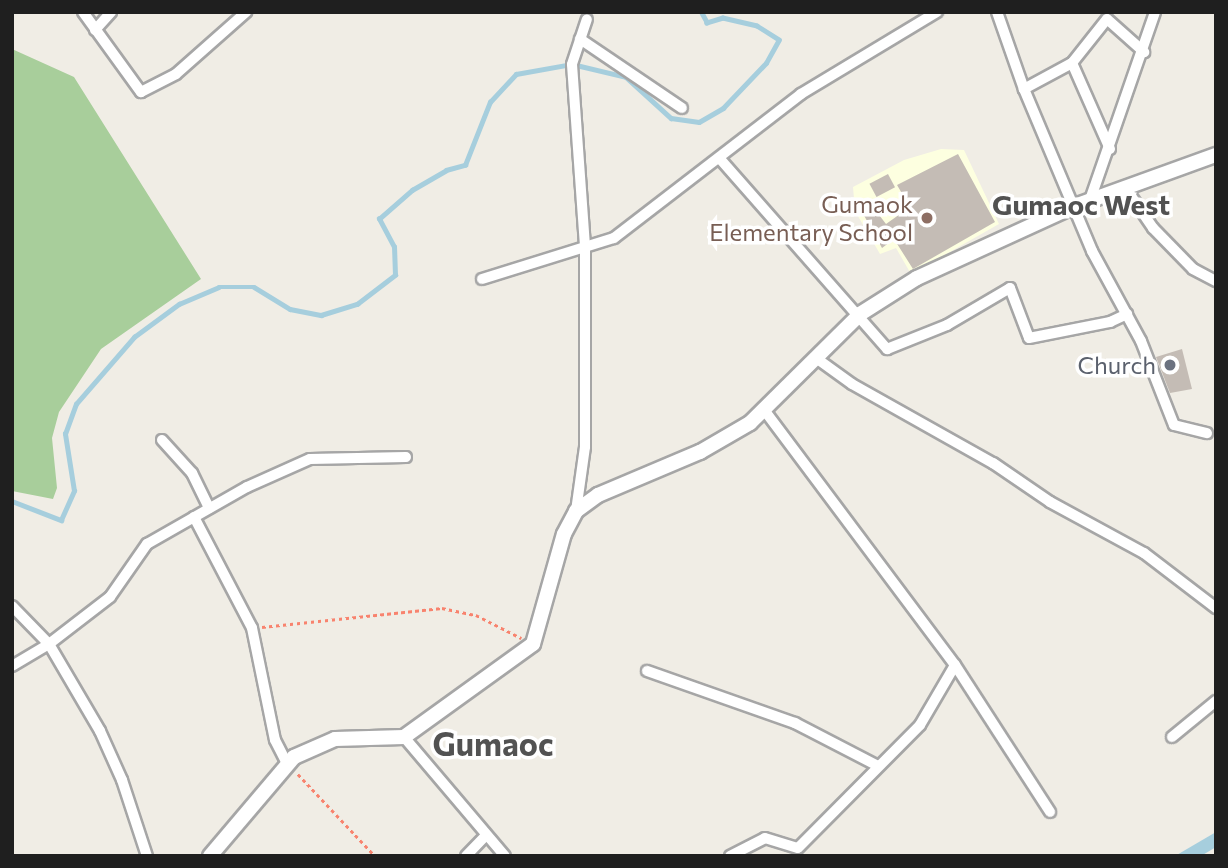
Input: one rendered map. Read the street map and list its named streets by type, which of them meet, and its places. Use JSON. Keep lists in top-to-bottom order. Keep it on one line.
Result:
{"districts":["Gumaoc West","Gumaoc"],"places":["Gumaok Elementary School","Church"]}
